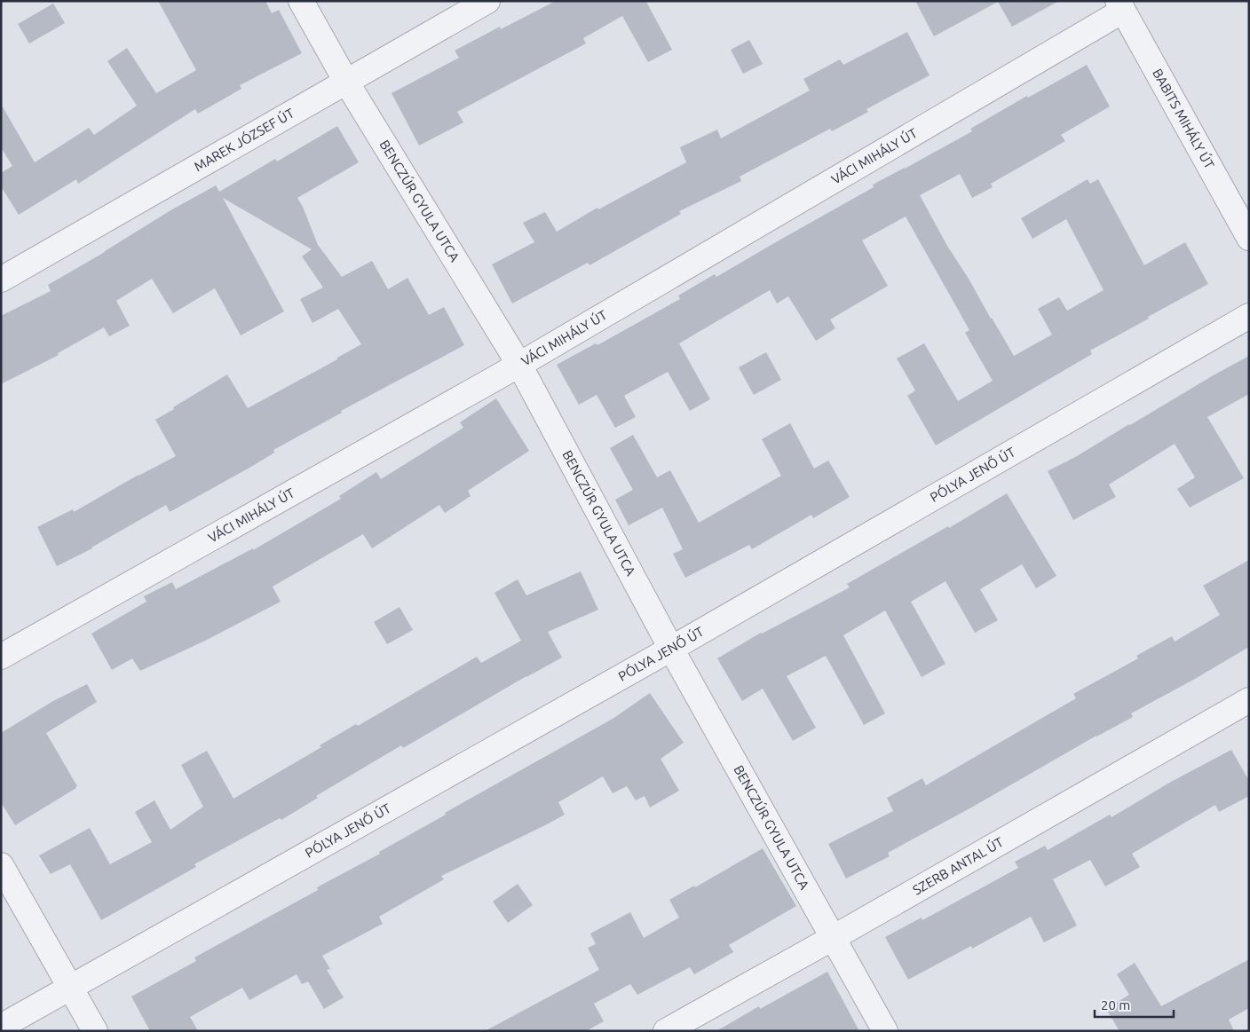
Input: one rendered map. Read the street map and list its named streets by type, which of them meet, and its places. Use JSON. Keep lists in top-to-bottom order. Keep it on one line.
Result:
{"streets":{"street":["BABITS MIHÁLY ÚT","MAREK JÓZSEF ÚT","VÁCI MIHÁLY ÚT","BENCZÚR GYULA UTCA","PÓLYA JENŐ ÚT","SZERB ANTAL ÚT"]},"crossings":[["BABITS MIHÁLY ÚT","VÁCI MIHÁLY ÚT"],["MAREK JÓZSEF ÚT","BENCZÚR GYULA UTCA"],["VÁCI MIHÁLY ÚT","BENCZÚR GYULA UTCA"],["BENCZÚR GYULA UTCA","PÓLYA JENŐ ÚT"],["BENCZÚR GYULA UTCA","SZERB ANTAL ÚT"]],"scale_bar":"20 m"}
